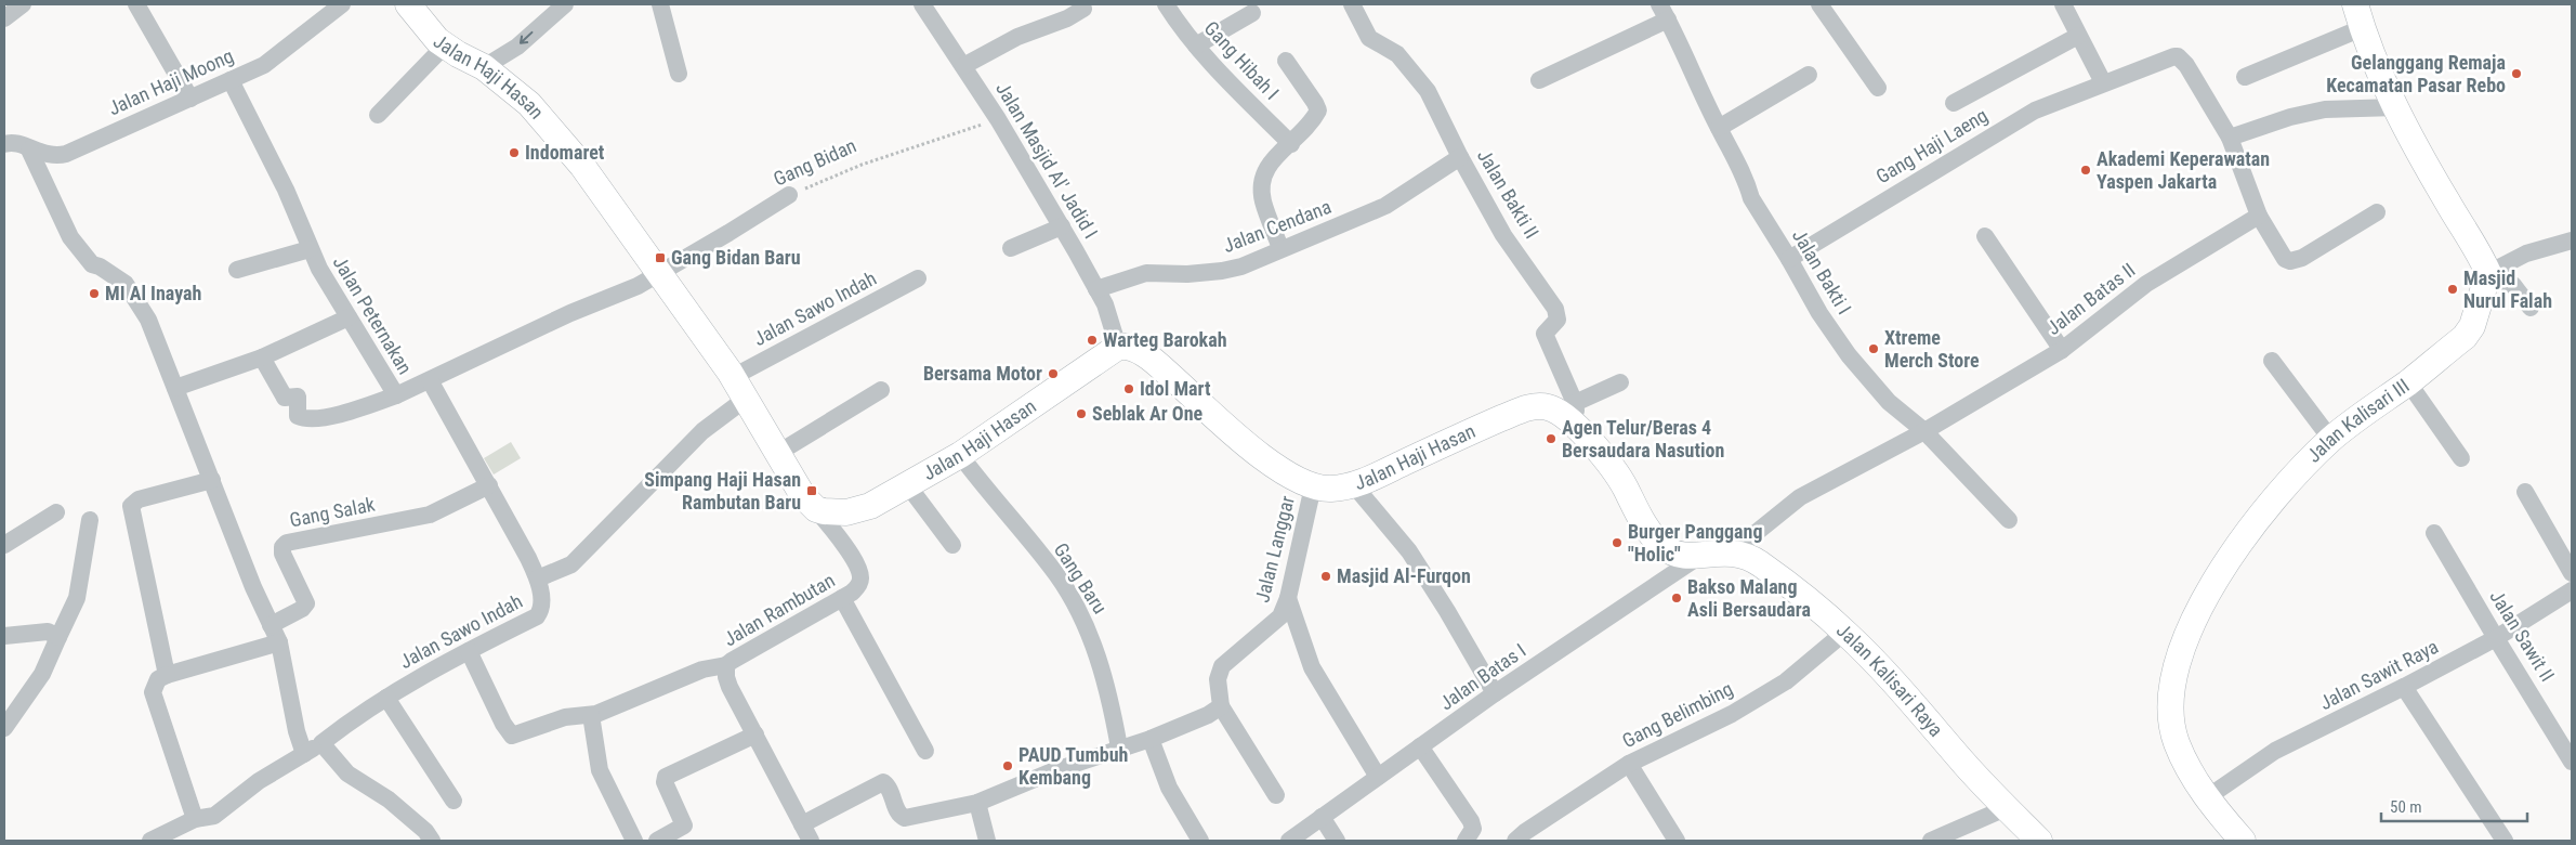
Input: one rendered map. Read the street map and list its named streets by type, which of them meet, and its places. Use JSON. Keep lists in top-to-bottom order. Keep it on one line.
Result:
{"streets":{"street":["Gang Hibah I","Jalan Haji Hasan","Jalan Haji Moong","Gang Haji Laeng","Jalan Masjid Al' Jadid I","Gang Bidan","Jalan Bakti II","Jalan Cendana","Jalan Bakti I","Jalan Batas II","Jalan Sawo Indah","Jalan Peternakan","Jalan Kalisari III","Gang Salak","Jalan Langgar","Gang Baru","Jalan Rambutan","Jalan Sawit II","Jalan Sawit Raya","Jalan Batas I","Jalan Kalisari Raya","Gang Belimbing"]},"crossings":[["Gang Hibah I","Jalan Cendana"],["Jalan Haji Hasan","Jalan Masjid Al' Jadid I"],["Jalan Haji Hasan","Gang Bidan"],["Jalan Haji Hasan","Jalan Bakti II"],["Jalan Haji Hasan","Jalan Batas II"],["Jalan Haji Hasan","Jalan Sawo Indah"],["Jalan Haji Hasan","Jalan Peternakan"],["Jalan Haji Hasan","Jalan Langgar"],["Jalan Haji Hasan","Gang Baru"],["Jalan Haji Hasan","Jalan Rambutan"],["Jalan Haji Hasan","Jalan Batas I"],["Jalan Haji Hasan","Jalan Kalisari Raya"],["Jalan Haji Moong","Jalan Peternakan"],["Gang Haji Laeng","Jalan Bakti I"],["Jalan Masjid Al' Jadid I","Gang Bidan"],["Jalan Masjid Al' Jadid I","Jalan Cendana"],["Gang Bidan","Jalan Peternakan"],["Jalan Bakti II","Jalan Cendana"],["Jalan Bakti I","Jalan Batas II"],["Jalan Batas II","Jalan Batas I"],["Jalan Batas II","Jalan Kalisari Raya"],["Jalan Kalisari III","Jalan Sawit Raya"],["Jalan Sawit II","Jalan Sawit Raya"],["Jalan Batas I","Jalan Kalisari Raya"],["Jalan Kalisari Raya","Gang Belimbing"]],"places":{"other":["Gelanggang Remaja Kecamatan Pasar Rebo","Indomaret","Akademi Keperawatan Yaspen Jakarta","Masjid Nurul Falah","MI Al Inayah","Warteg Barokah","Xtreme Merch Store","Bersama Motor","Idol Mart","Seblak Ar One","Agen Telur/Beras 4 Bersaudara Nasution","Burger Panggang \"Holic\"","Masjid Al-Furqon","Bakso Malang Asli Bersaudara","PAUD Tumbuh Kembang"],"transit":["Gang Bidan Baru","Simpang Haji Hasan Rambutan Baru"]},"scale_bar":"50 m"}
